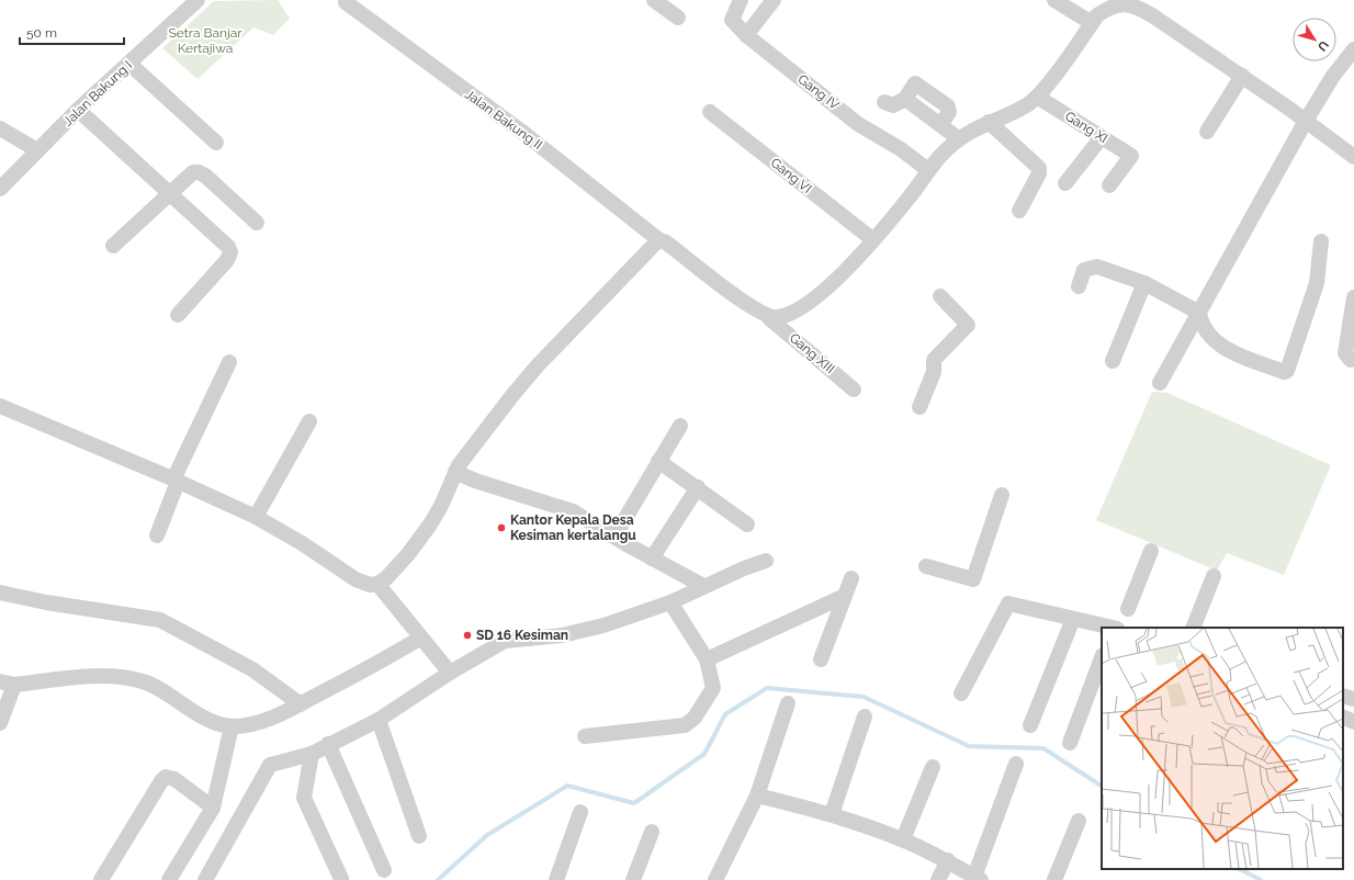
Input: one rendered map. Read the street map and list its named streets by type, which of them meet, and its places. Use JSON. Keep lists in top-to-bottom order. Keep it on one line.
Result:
{"streets":{"street":["Gang IV","Jalan Bakung I","Jalan Bakung II","Gang XI","Gang VI","Gang XIII"]},"crossings":[["Jalan Bakung II","Gang XIII"]],"parks":["Setra Banjar Kertajiwa"],"places":["Kantor Kepala Desa Kesiman kertalangu","SD 16 Kesiman"],"scale_bar":"50 m","north":"bottom right"}
